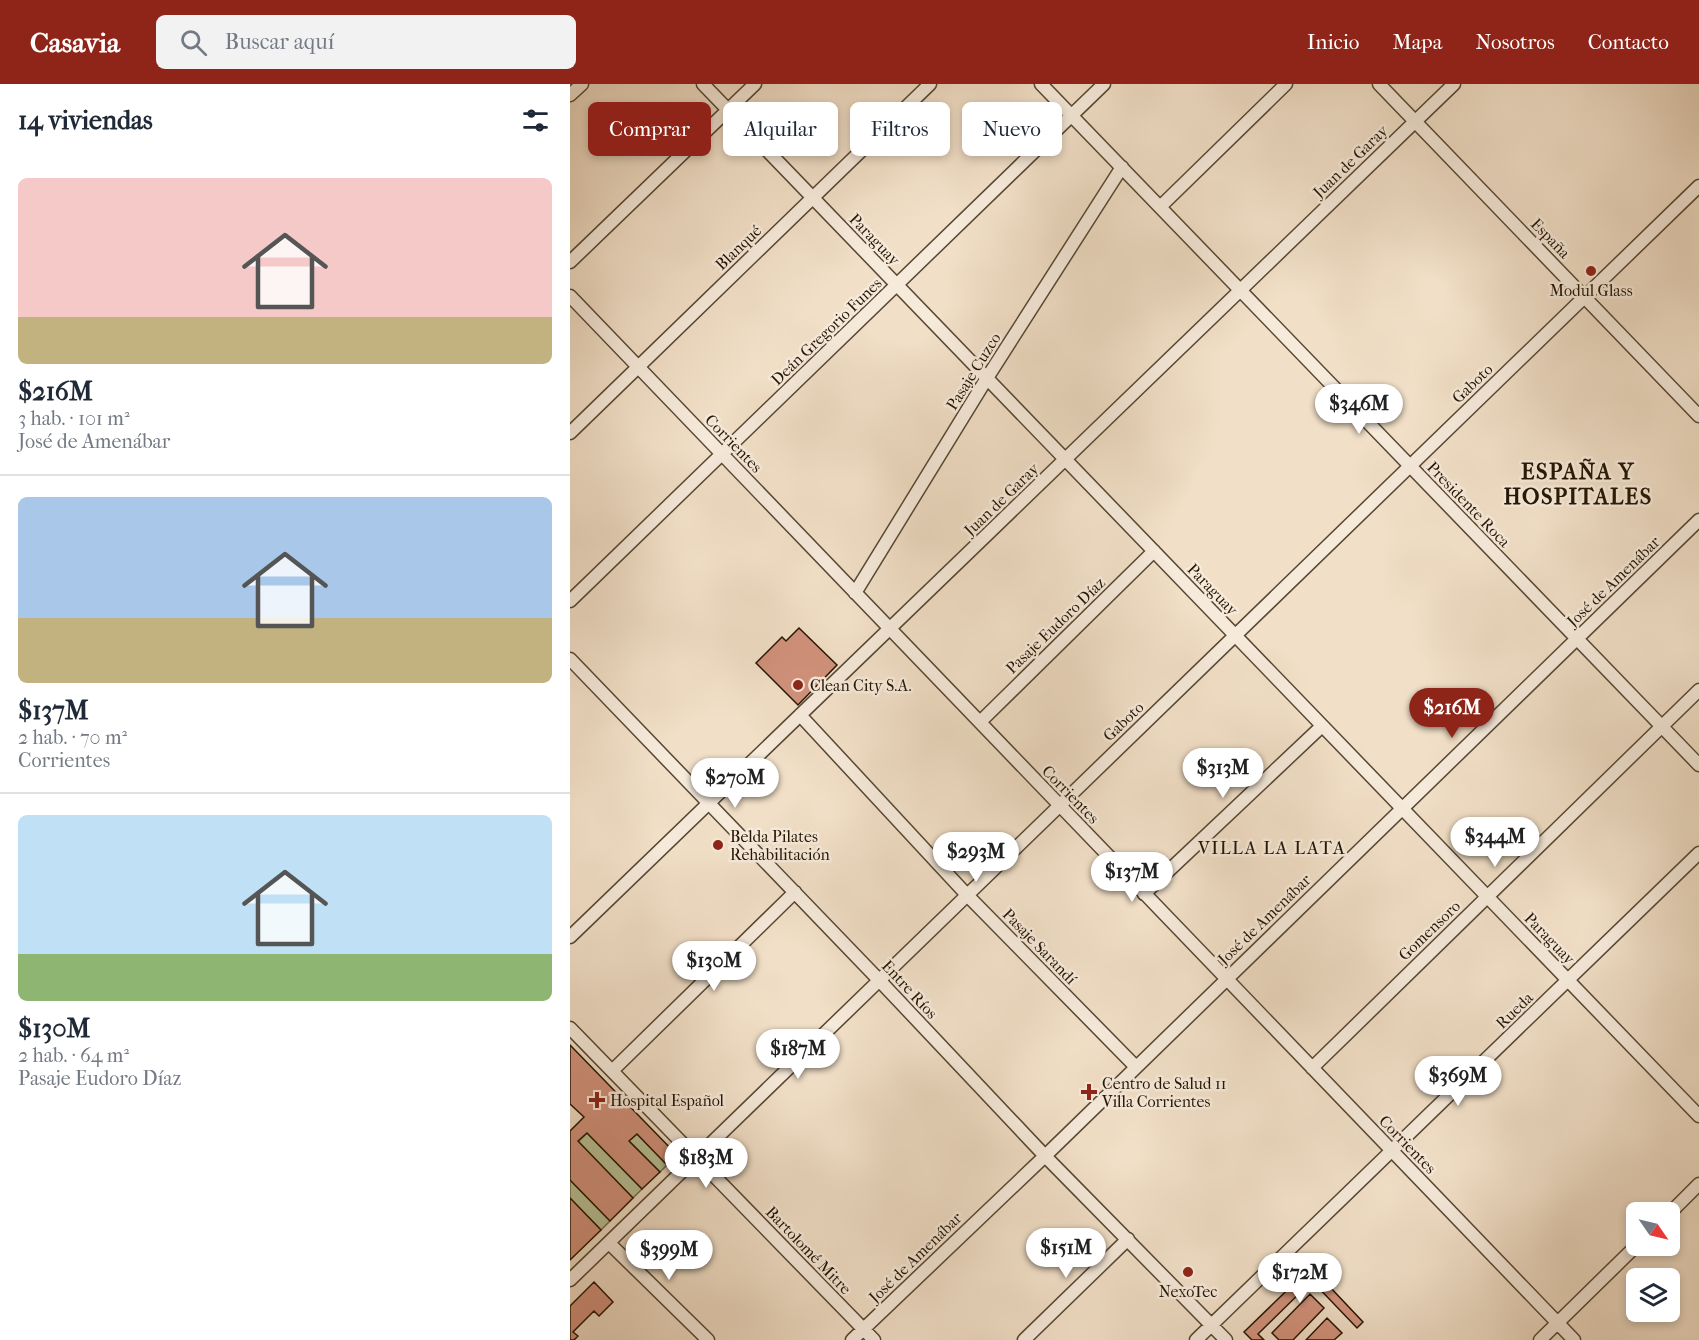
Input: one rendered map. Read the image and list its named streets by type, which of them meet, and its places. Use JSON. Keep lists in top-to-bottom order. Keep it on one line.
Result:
{"streets":{"street":["Juan de Garay","España","Paraguay","Blanqué","Deán Gregorio Funes","Pasaje Cuzco","Gaboto","Corrientes","Presidente Roca","José de Amenábar","Pasaje Eudoro Díaz","Gomensoro","Pasaje Sarandí","Entre Ríos","Rueda","Bartolomé Mitre"]},"crossings":[["Juan de Garay","España"],["Juan de Garay","Paraguay"],["Juan de Garay","Corrientes"],["Juan de Garay","Presidente Roca"],["Juan de Garay","Pasaje Sarandí"],["Juan de Garay","Entre Ríos"],["España","Gaboto"],["Paraguay","Blanqué"],["Paraguay","Deán Gregorio Funes"],["Paraguay","Pasaje Cuzco"],["Paraguay","Gaboto"],["Paraguay","José de Amenábar"],["Paraguay","Pasaje Eudoro Díaz"],["Paraguay","Gomensoro"],["Paraguay","Rueda"],["Blanqué","Corrientes"],["Deán Gregorio Funes","Corrientes"],["Deán Gregorio Funes","Presidente Roca"],["Pasaje Cuzco","Corrientes"],["Pasaje Cuzco","Presidente Roca"],["Gaboto","Corrientes"],["Gaboto","Presidente Roca"],["Gaboto","Pasaje Sarandí"],["Gaboto","Entre Ríos"],["Gaboto","Bartolomé Mitre"],["Corrientes","José de Amenábar"],["Corrientes","Pasaje Eudoro Díaz"],["Corrientes","Gomensoro"],["Corrientes","Rueda"],["Presidente Roca","José de Amenábar"],["Presidente Roca","Gomensoro"],["José de Amenábar","Pasaje Sarandí"],["José de Amenábar","Entre Ríos"],["José de Amenábar","Bartolomé Mitre"],["Entre Ríos","Rueda"]],"districts":["ESPAÑA Y HOSPITALES","VILLA LA LATA"],"places":{"other":["Modul Glass","Clean City S.A.","Belda Pilates Rehabilitación","NexoTec"],"health":["Centro de Salud 11 Villa Corrientes","Hospital Español"]},"north":"bottom right","page":{"header":"Casavia","search":"Buscar aquí","nav":["Inicio","Mapa","Nosotros","Contacto"],"heading":"14 viviendas","chip":["Comprar","Alquilar","Filtros","Nuevo"],"list":[{"name":"$216M","note":"3 hab. · 101 m² · José de Amenábar"},{"name":"$137M","note":"2 hab. · 70 m² · Corrientes"},{"name":"$130M","note":"2 hab. · 64 m² · Pasaje Eudoro Díaz"}],"price":["$346M","$216M","$313M","$270M","$344M","$293M","$137M","$130M","$187M","$369M","$183M","$151M","$399M","$172M"]}}
